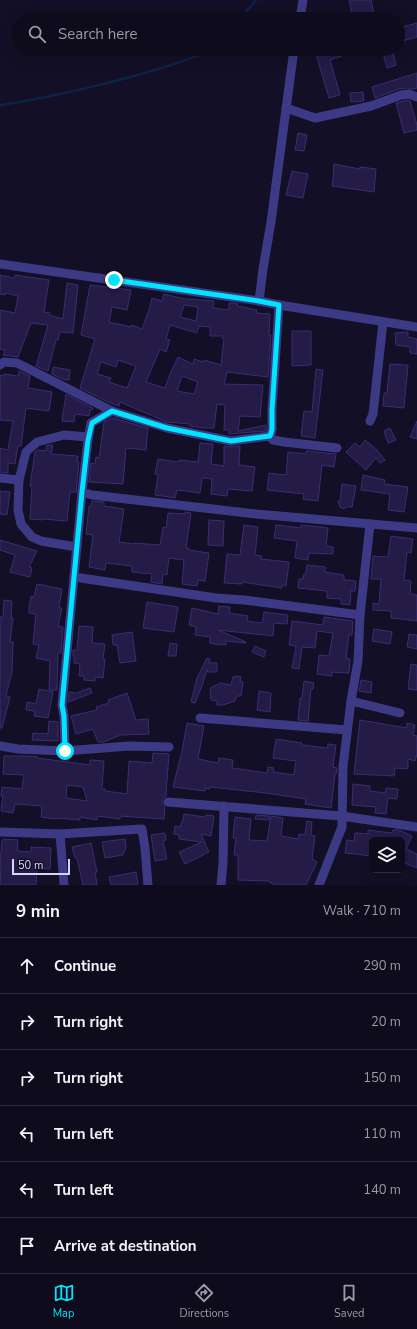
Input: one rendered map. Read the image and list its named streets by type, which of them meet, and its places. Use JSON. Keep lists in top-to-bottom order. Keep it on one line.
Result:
{"scale_bar":"50 m","page":{"search":"Search here","scale":"50 m","heading":["9 min","Walk · 710 m"],"list":[["Continue","290 m"],["Turn right","20 m"],["Turn right","150 m"],["Turn left","110 m"],["Turn left","140 m"],"Arrive at destination"],"nav":["Map","Directions","Saved"]}}
